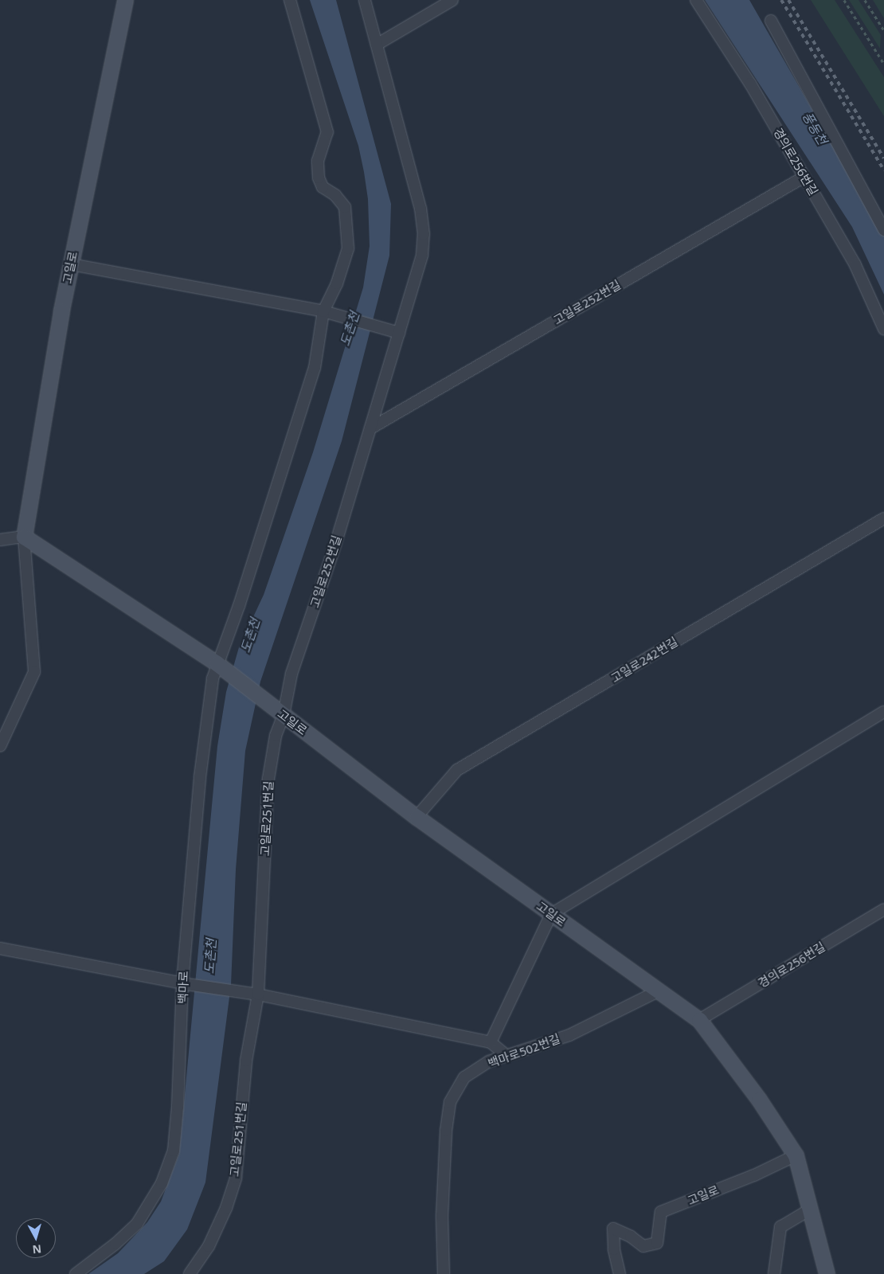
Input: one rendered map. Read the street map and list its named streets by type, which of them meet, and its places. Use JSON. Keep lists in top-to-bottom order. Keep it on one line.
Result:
{"streets":{"street":["경의로256번길","고일로","고일로252번길","고일로242번길","고일로251번길","백마로","백마로502번길"]},"crossings":[["경의로256번길","고일로"],["경의로256번길","고일로252번길"],["고일로","고일로252번길"],["고일로","고일로242번길"],["고일로","고일로251번길"],["고일로","백마로"],["고일로","백마로502번길"],["고일로252번길","고일로251번길"]],"water":["풍동천","도촌천"],"north":"bottom"}
